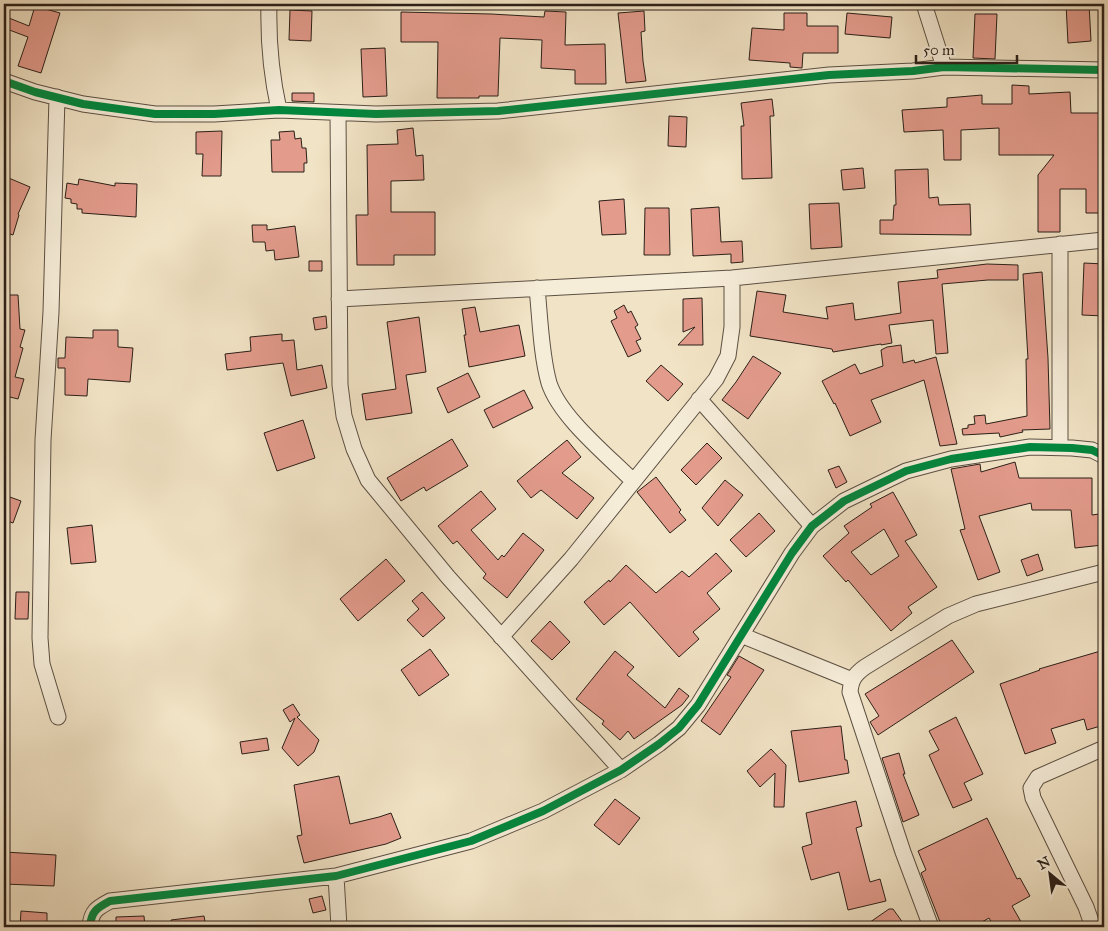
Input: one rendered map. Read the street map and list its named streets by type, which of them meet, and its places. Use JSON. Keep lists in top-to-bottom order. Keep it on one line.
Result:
{"scale_bar":"50 m","north":"top left"}
